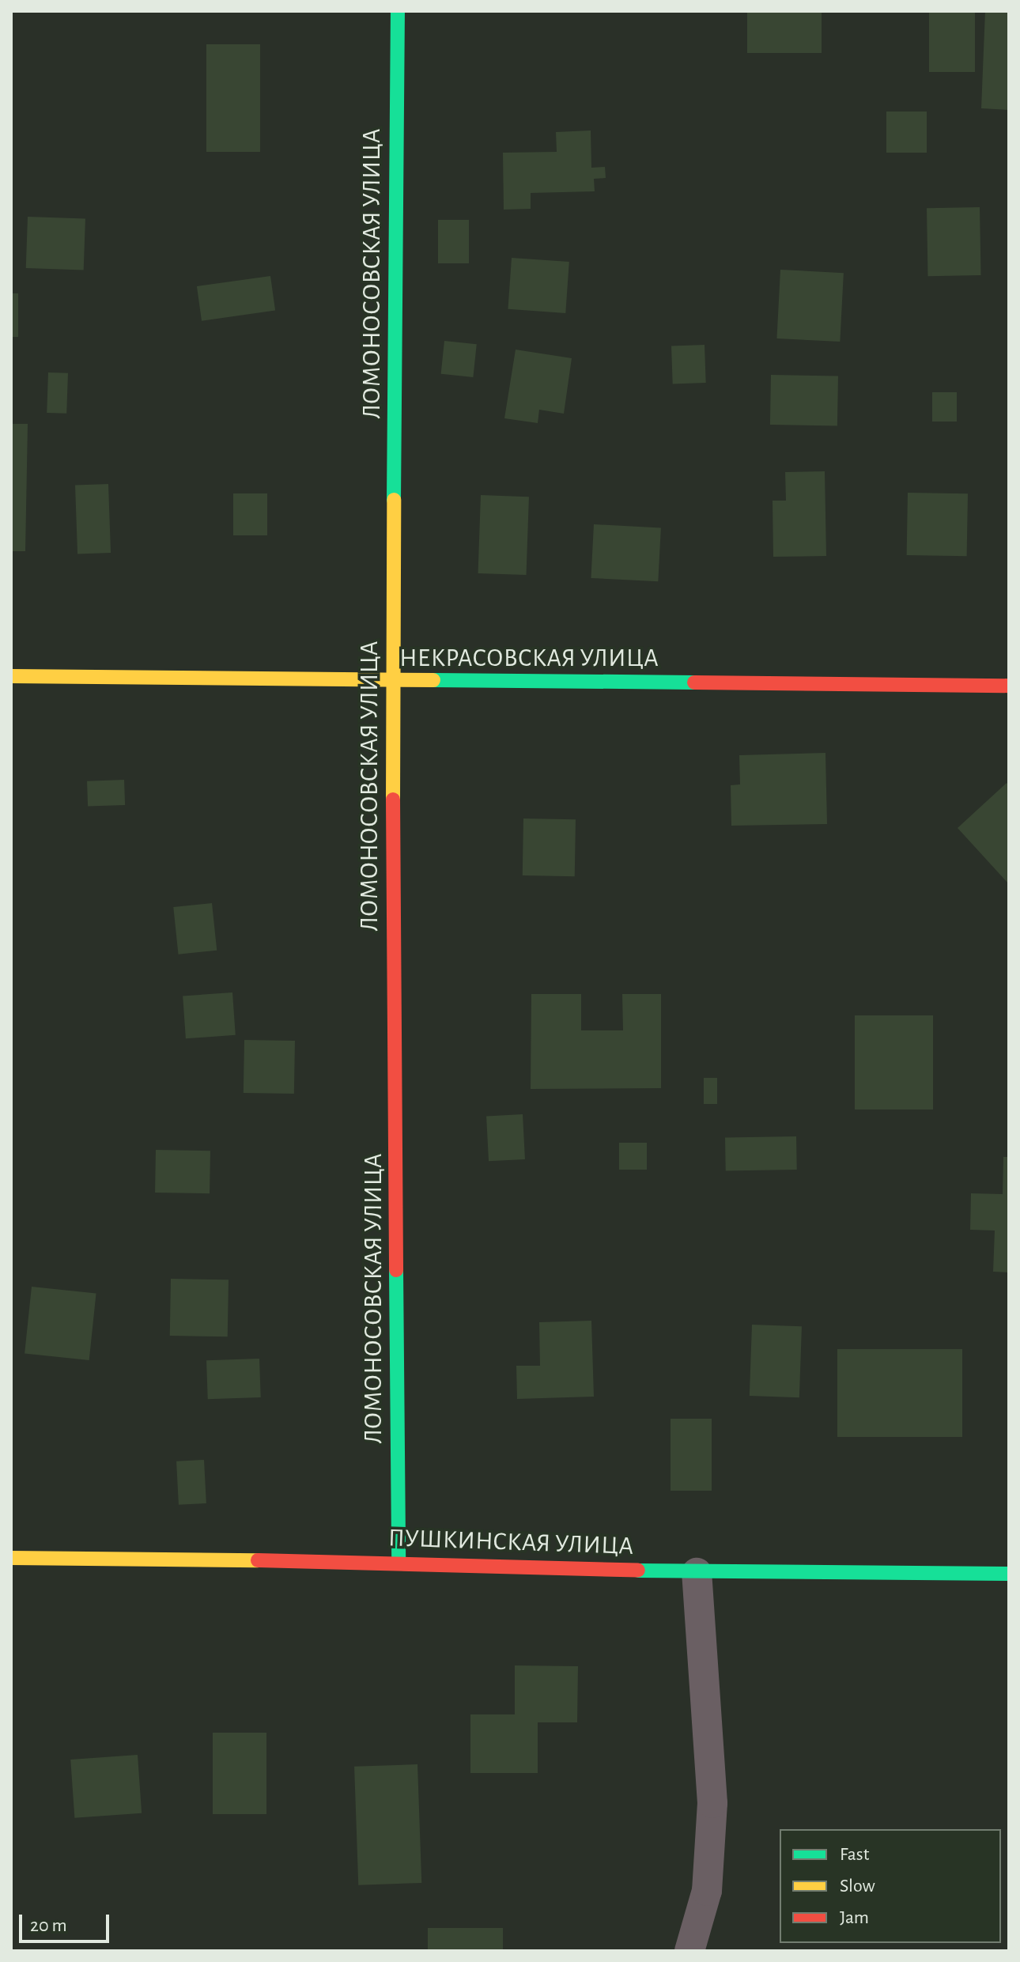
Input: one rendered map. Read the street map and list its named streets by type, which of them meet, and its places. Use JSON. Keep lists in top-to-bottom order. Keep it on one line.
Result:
{"streets":{"street":["ЛОМОНОСОВСКАЯ УЛИЦА","НЕКРАСОВСКАЯ УЛИЦА","ПУШКИНСКАЯ УЛИЦА"]},"crossings":[["ЛОМОНОСОВСКАЯ УЛИЦА","НЕКРАСОВСКАЯ УЛИЦА"],["ЛОМОНОСОВСКАЯ УЛИЦА","ПУШКИНСКАЯ УЛИЦА"]],"legend":["Fast","Slow","Jam"],"scale_bar":"20 m"}
